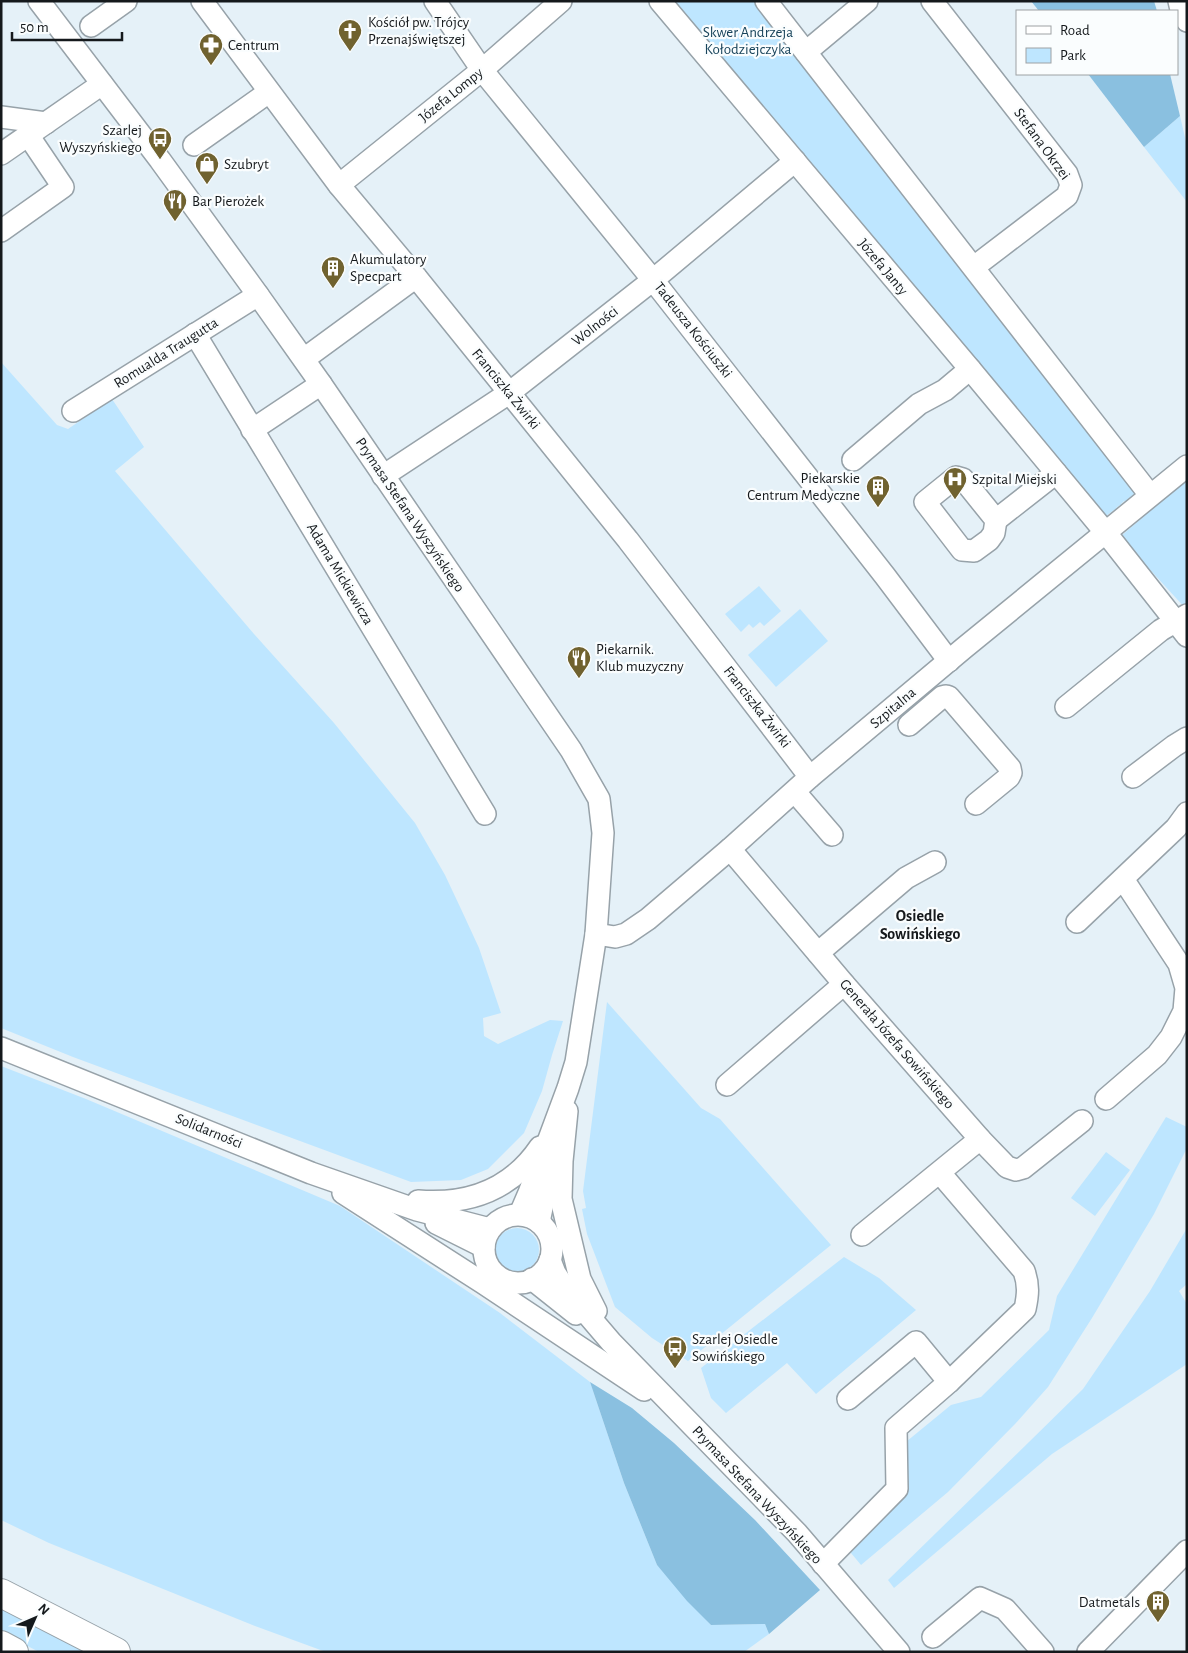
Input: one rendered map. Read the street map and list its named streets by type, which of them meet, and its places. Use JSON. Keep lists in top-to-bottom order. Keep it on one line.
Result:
{"streets":{"street":["Józefa Lompy","Stefana Okrzei","Józefa Janty","Wolności","Tadeusza Kościuszki","Romualda Traugutta","Franciszka Żwirki","Prymasa Stefana Wyszyńskiego","Adama Mickiewicza","Szpitalna","Generała Józefa Sowińskiego","Solidarności"]},"crossings":[["Józefa Lompy","Tadeusza Kościuszki"],["Józefa Lompy","Franciszka Żwirki"],["Józefa Janty","Wolności"],["Józefa Janty","Szpitalna"],["Wolności","Tadeusza Kościuszki"],["Wolności","Franciszka Żwirki"],["Wolności","Prymasa Stefana Wyszyńskiego"],["Tadeusza Kościuszki","Szpitalna"],["Romualda Traugutta","Prymasa Stefana Wyszyńskiego"],["Romualda Traugutta","Adama Mickiewicza"],["Franciszka Żwirki","Szpitalna"],["Prymasa Stefana Wyszyńskiego","Szpitalna"],["Prymasa Stefana Wyszyńskiego","Solidarności"],["Szpitalna","Generała Józefa Sowińskiego"]],"districts":["Osiedle Sowińskiego"],"parks":["Skwer Andrzeja Kołodziejczyka"],"places":{"church":["Kościół pw. Trójcy Przenajświętszej"],"pharmacy":["Centrum"],"bus stop":["Szarlej Wyszyńskiego","Szarlej Osiedle Sowińskiego"],"shop":["Szubryt"],"restaurant":["Bar Pierożek","Piekarnik. Klub muzyczny"],"building":["Akumulatory Specpart","Piekarskie Centrum Medyczne","Datmetals"],"hospital":["Szpital Miejski"]},"legend":["Road","Park"],"scale_bar":"50 m","north":"top right"}
